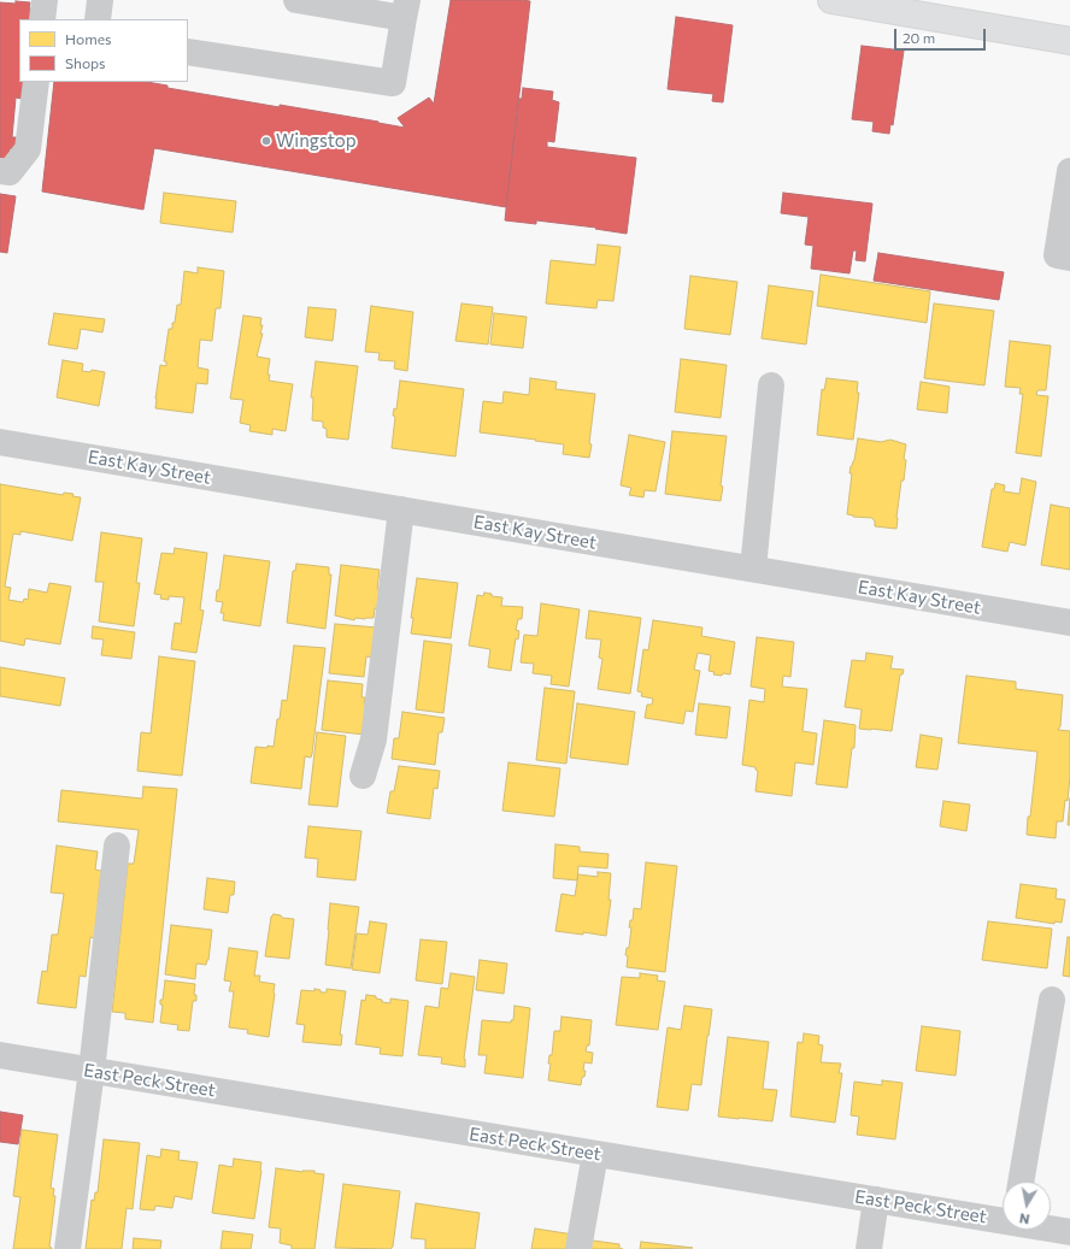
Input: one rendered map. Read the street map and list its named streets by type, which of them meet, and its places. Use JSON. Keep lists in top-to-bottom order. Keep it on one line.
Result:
{"streets":{"street":["East Kay Street","East Peck Street"]},"places":["Wingstop"],"legend":["Homes","Shops"],"scale_bar":"20 m","north":"bottom"}
